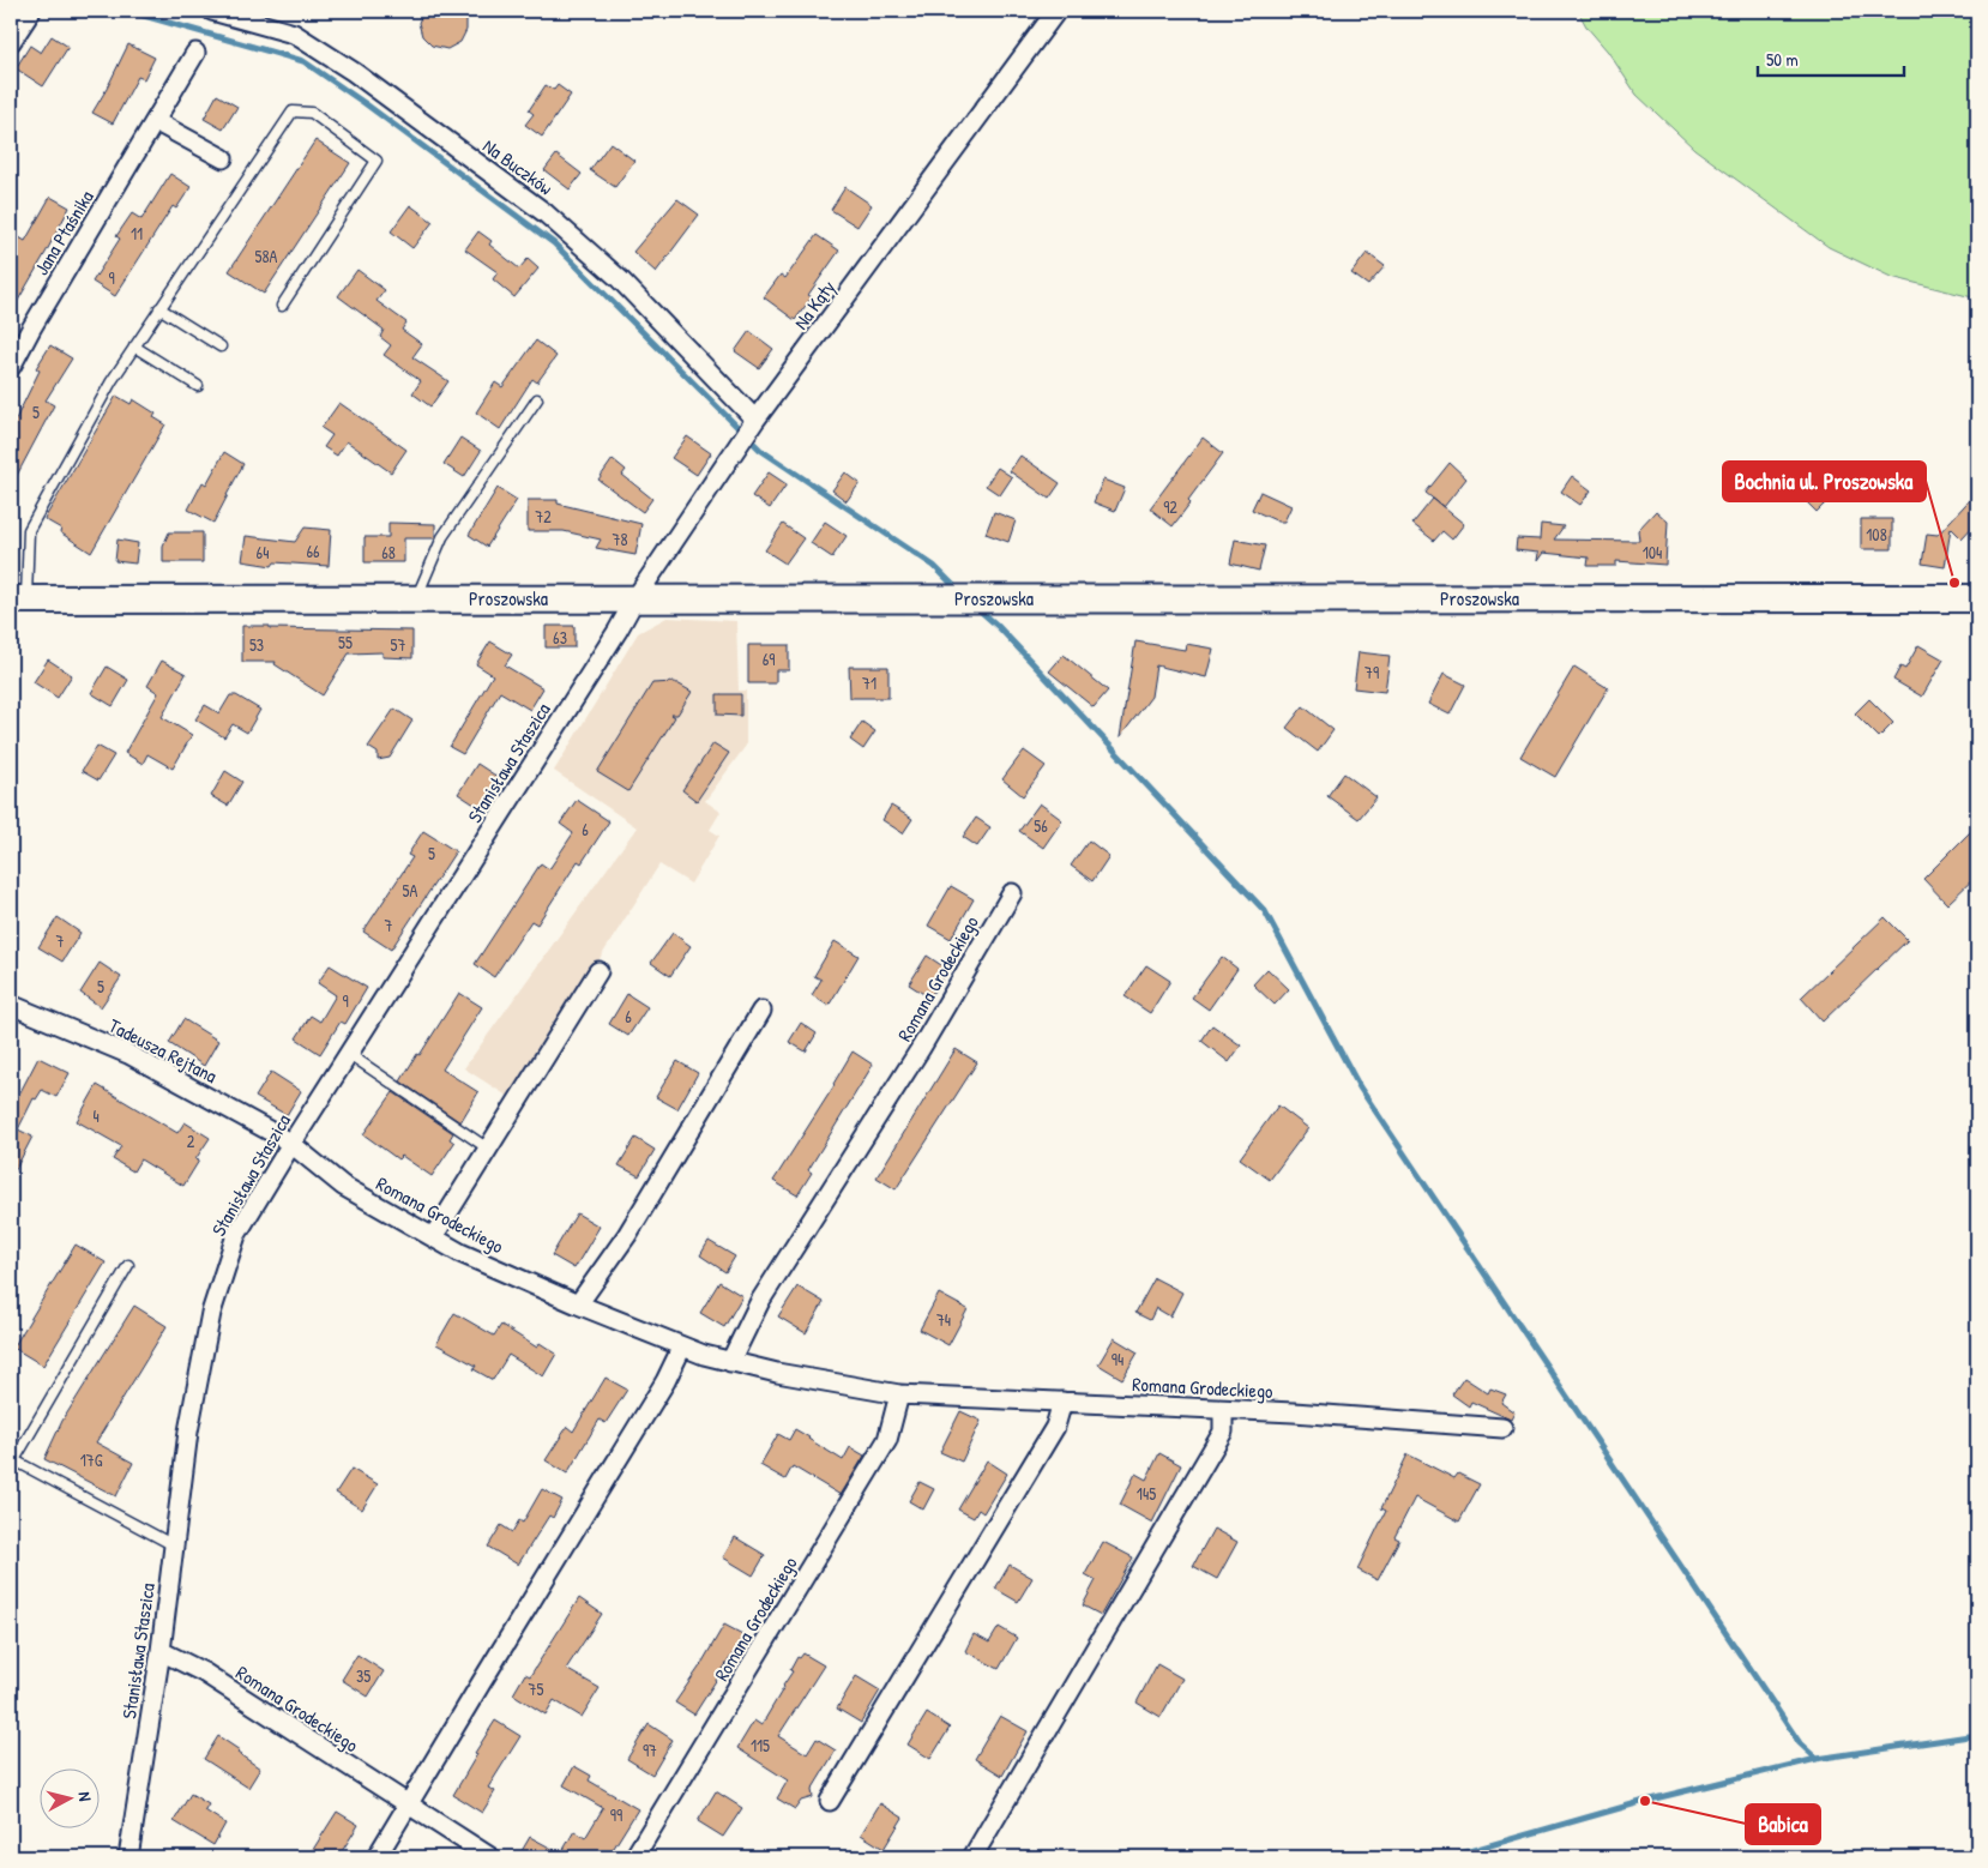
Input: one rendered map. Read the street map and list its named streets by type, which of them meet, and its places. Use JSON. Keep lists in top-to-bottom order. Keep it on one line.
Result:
{"streets":{"main road":["Proszowska"],"street":["Na Buczków","Jana Ptaśnika","Na Kąty","Stanisława Staszica","Romana Grodeckiego","Tadeusza Rejtana"]},"crossings":[["Na Buczków","Na Kąty"],["Na Kąty","Proszowska"],["Na Kąty","Stanisława Staszica"],["Stanisława Staszica","Romana Grodeckiego"],["Stanisława Staszica","Tadeusza Rejtana"],["Romana Grodeckiego","Tadeusza Rejtana"]],"places":["Bochnia ul. Proszowska","Babica"],"house_numbers":["11","58A","9","5","92","72","108","78","66","64","68","104","63","55","53","57","69","79","71","56","6","5","5A","7","7","5","9","6","4","2","74","94","17G","145","35","75","115","97","99"],"scale_bar":"50 m","north":"right"}
